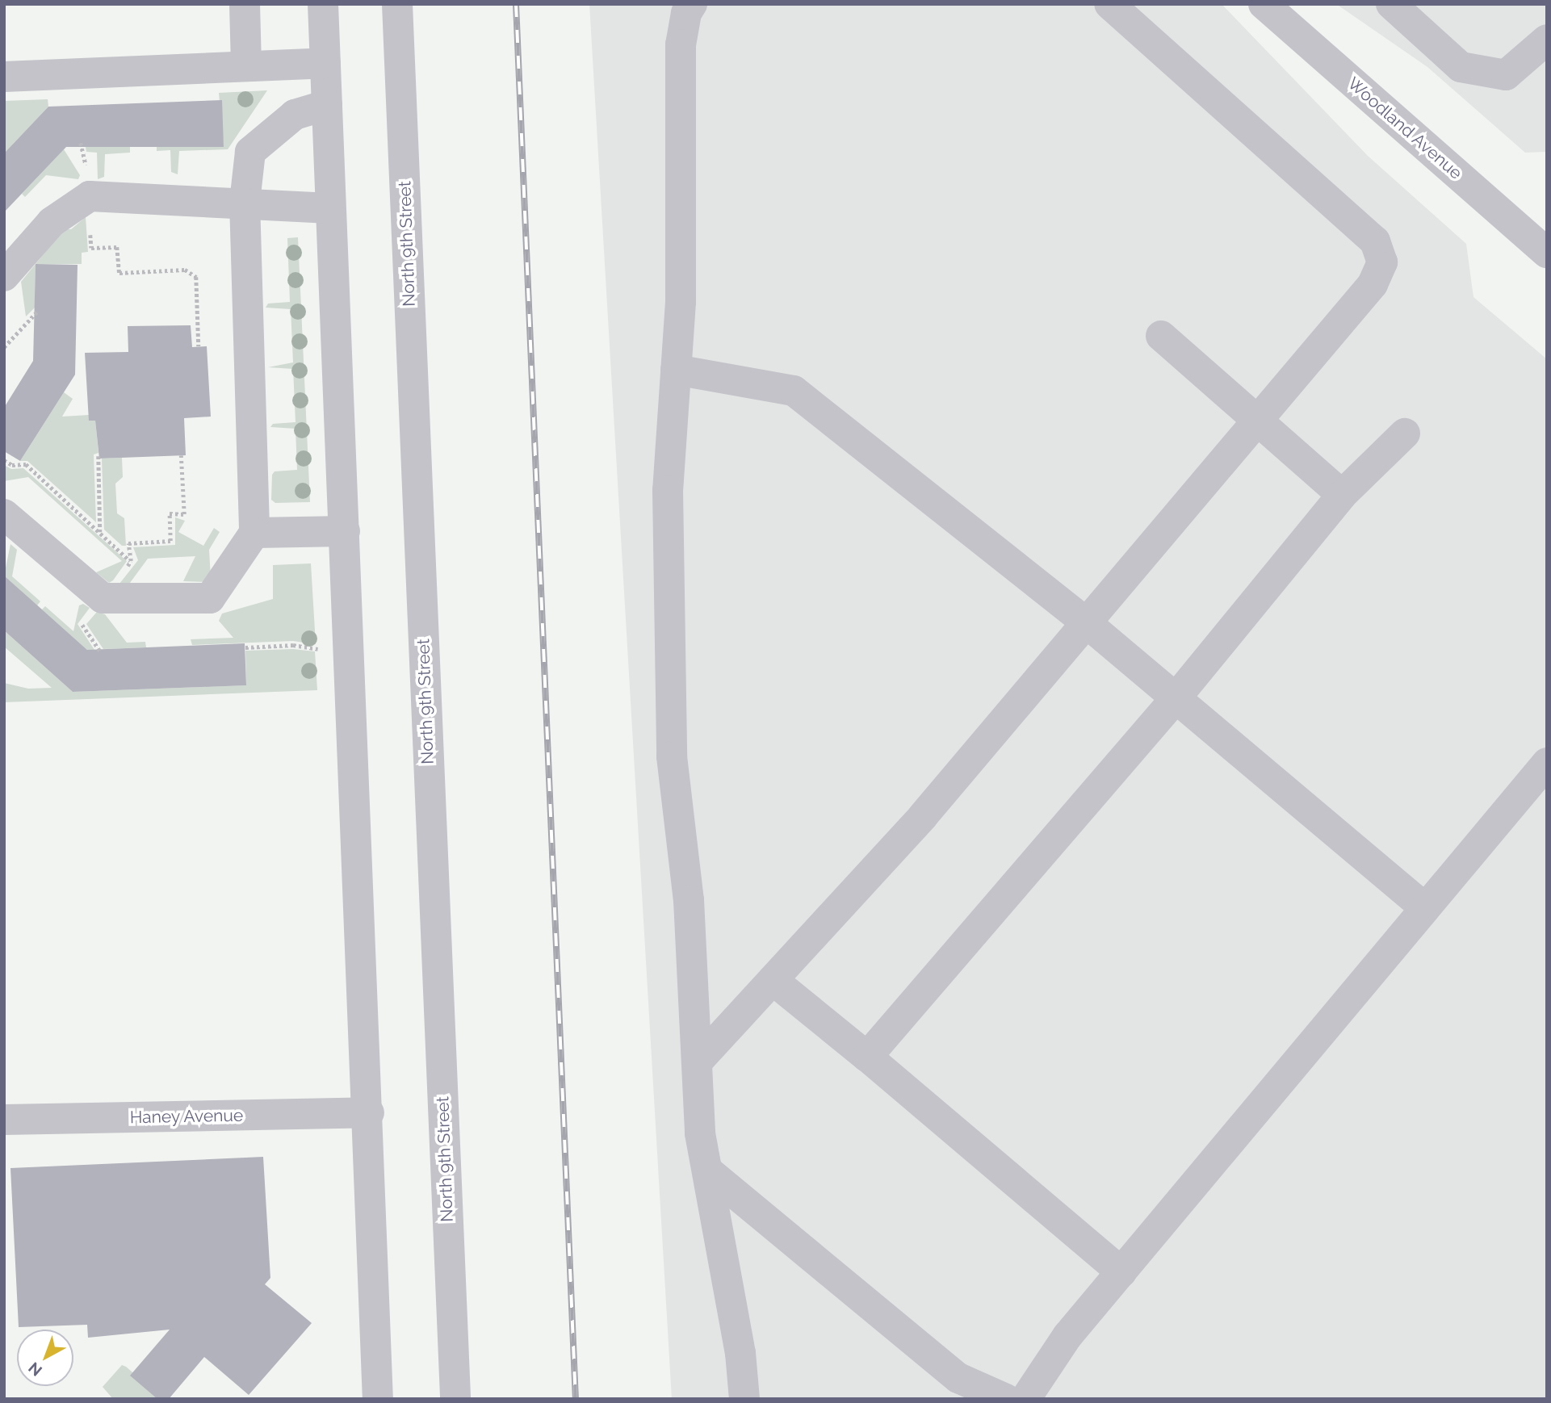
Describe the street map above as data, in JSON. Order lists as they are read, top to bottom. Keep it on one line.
{"streets":{"street":["Woodland Avenue","North 9th Street","Haney Avenue"]},"north":"bottom left"}
